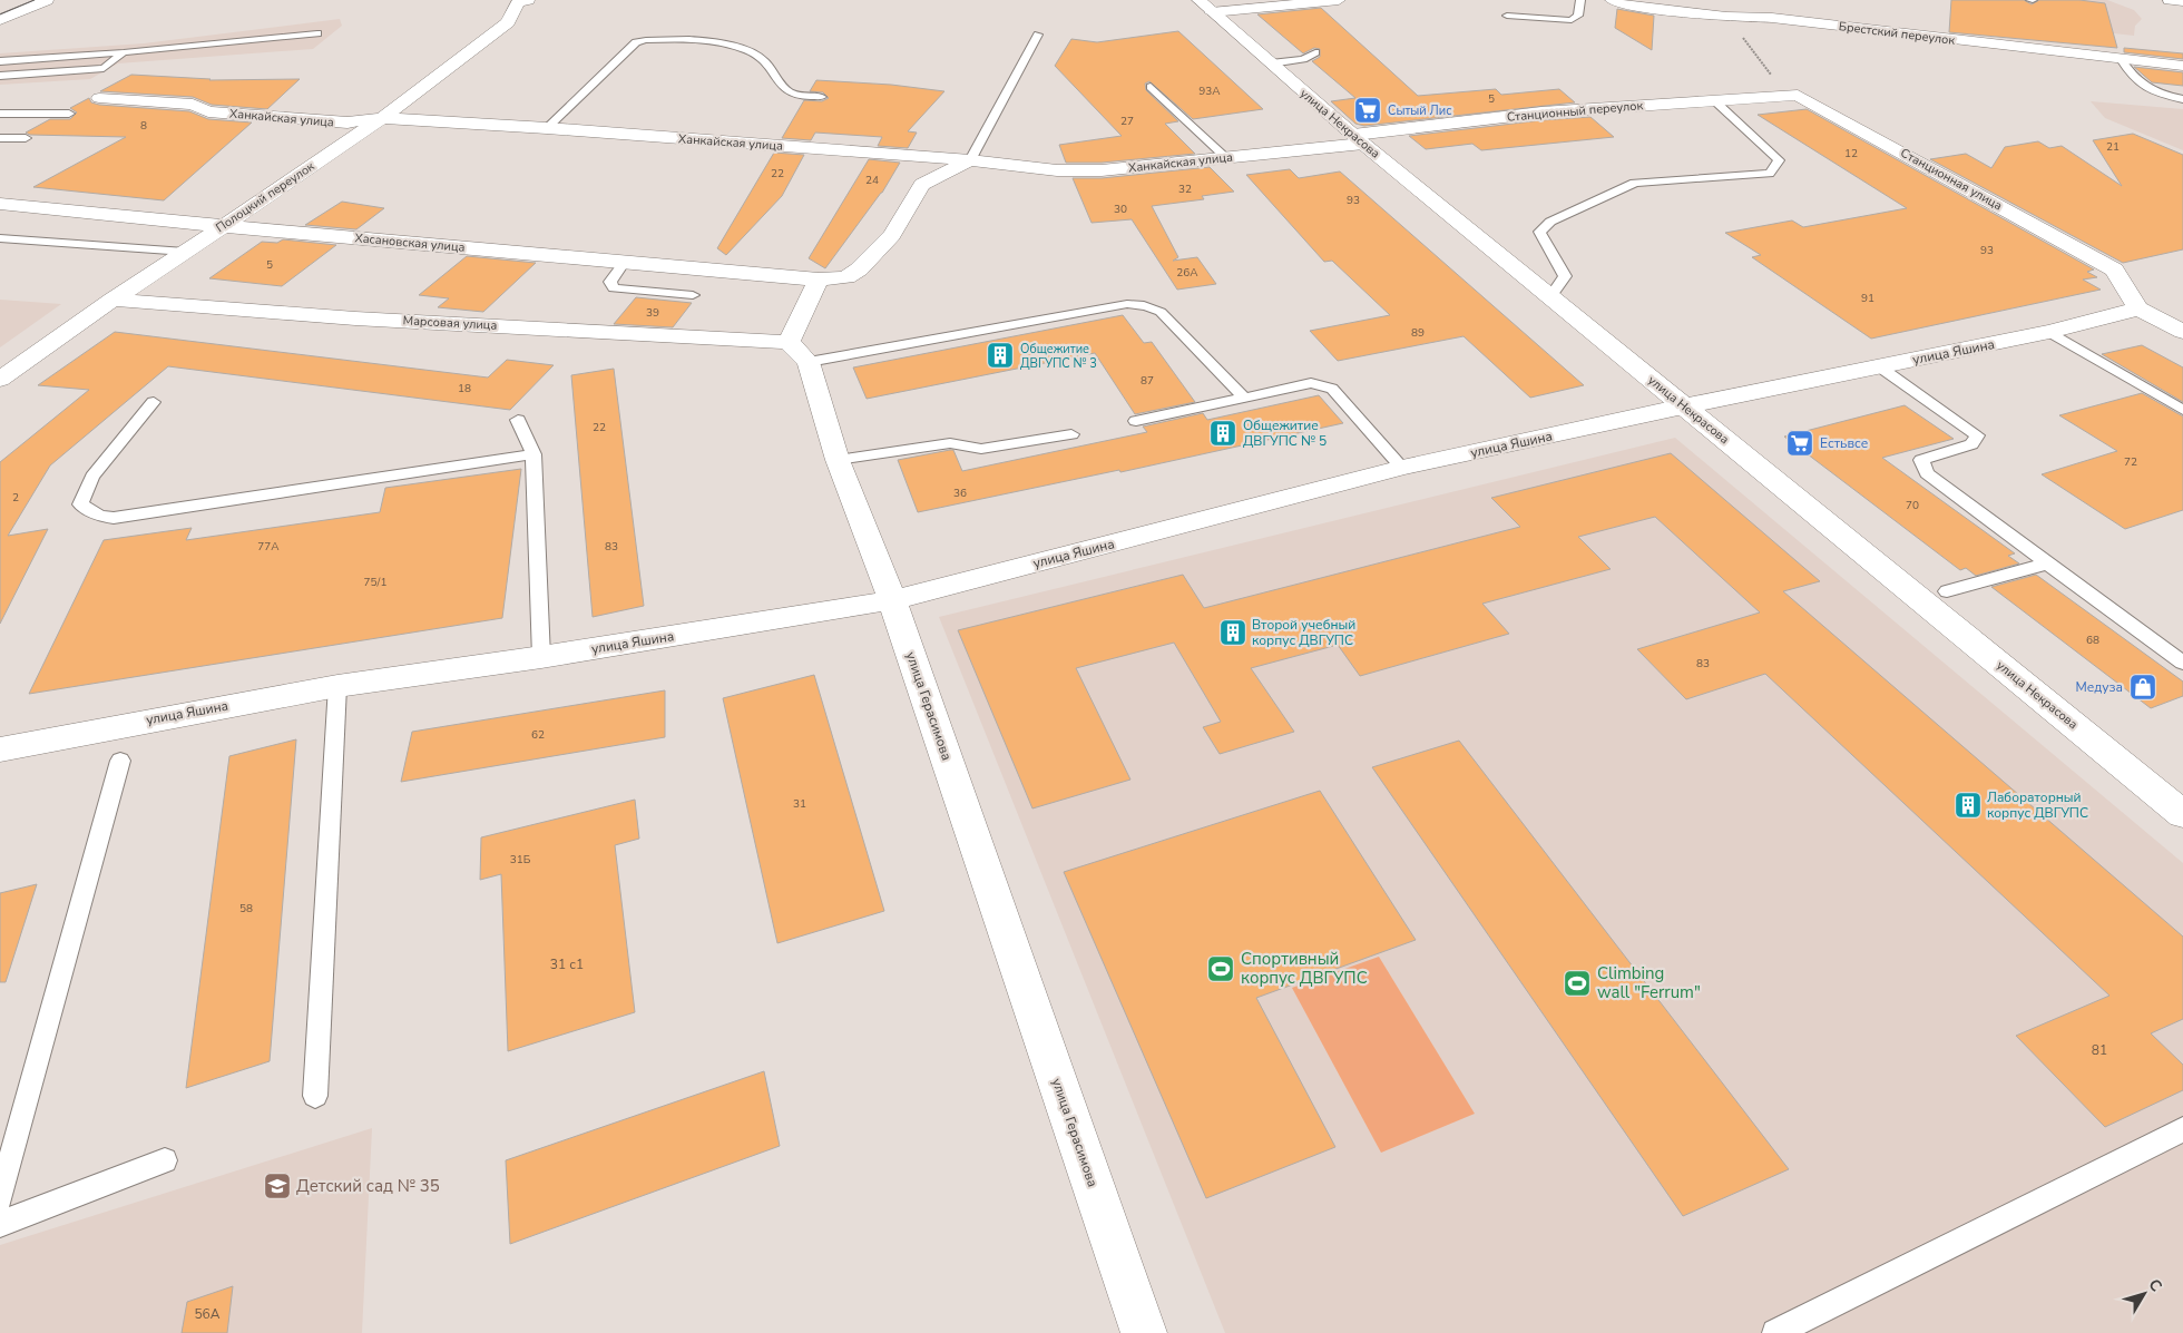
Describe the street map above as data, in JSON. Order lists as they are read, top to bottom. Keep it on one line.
{"streets":{"street":["Брестский переулок","Станционный переулок","Ханкайская улица","улица Некрасова","Станционная улица","Полоцкий переулок","Хасановская улица","Марсовая улица","улица Яшина","улица Герасимова"]},"crossings":[["Станционный переулок","Ханкайская улица"],["Станционный переулок","улица Некрасова"],["Станционный переулок","Станционная улица"],["Ханкайская улица","улица Некрасова"],["Ханкайская улица","Полоцкий переулок"],["улица Некрасова","улица Яшина"],["Станционная улица","улица Яшина"],["Полоцкий переулок","Хасановская улица"],["Полоцкий переулок","Марсовая улица"],["Марсовая улица","улица Герасимова"],["улица Яшина","улица Герасимова"]],"places":{"supermarket":["Сытый Лис","Естьвсе"],"building":["Общежитие ДВГУПС № 3","Общежитие ДВГУПС № 5","Второй учебный корпус ДВГУПС","Лабораторный корпус ДВГУПС"],"shop":["Медуза"],"sports":["Спортивный корпус ДВГУПС","Climbing wall \"Ferrum\""],"school or university":["Детский сад № 35"]},"house_numbers":["93А","5","27","8","21","12","22","24","32","93","30","93","5","26А","91","39","89","87","18","22","72","36","2","70","77А","83","75/1","68","83","62","31","31Б","58","31 с1","81","56А"],"north":"top right"}
